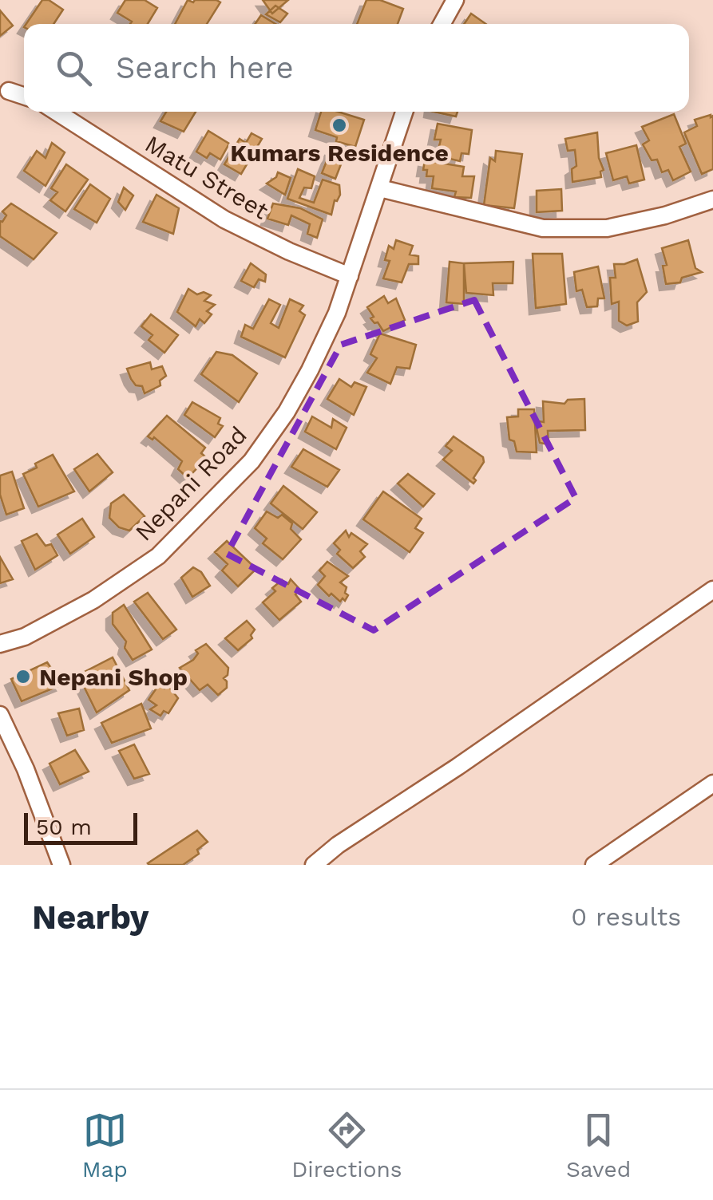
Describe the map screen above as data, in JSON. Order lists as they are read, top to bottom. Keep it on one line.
{"streets":{"street":["Matu Street","Nepani Road"]},"crossings":[["Matu Street","Nepani Road"]],"places":["Kumars Residence","Nepani Shop"],"scale_bar":"50 m","page":{"search":"Search here","scale":"50 m","heading":["Nearby","0 results"],"nav":["Map","Directions","Saved"]}}
